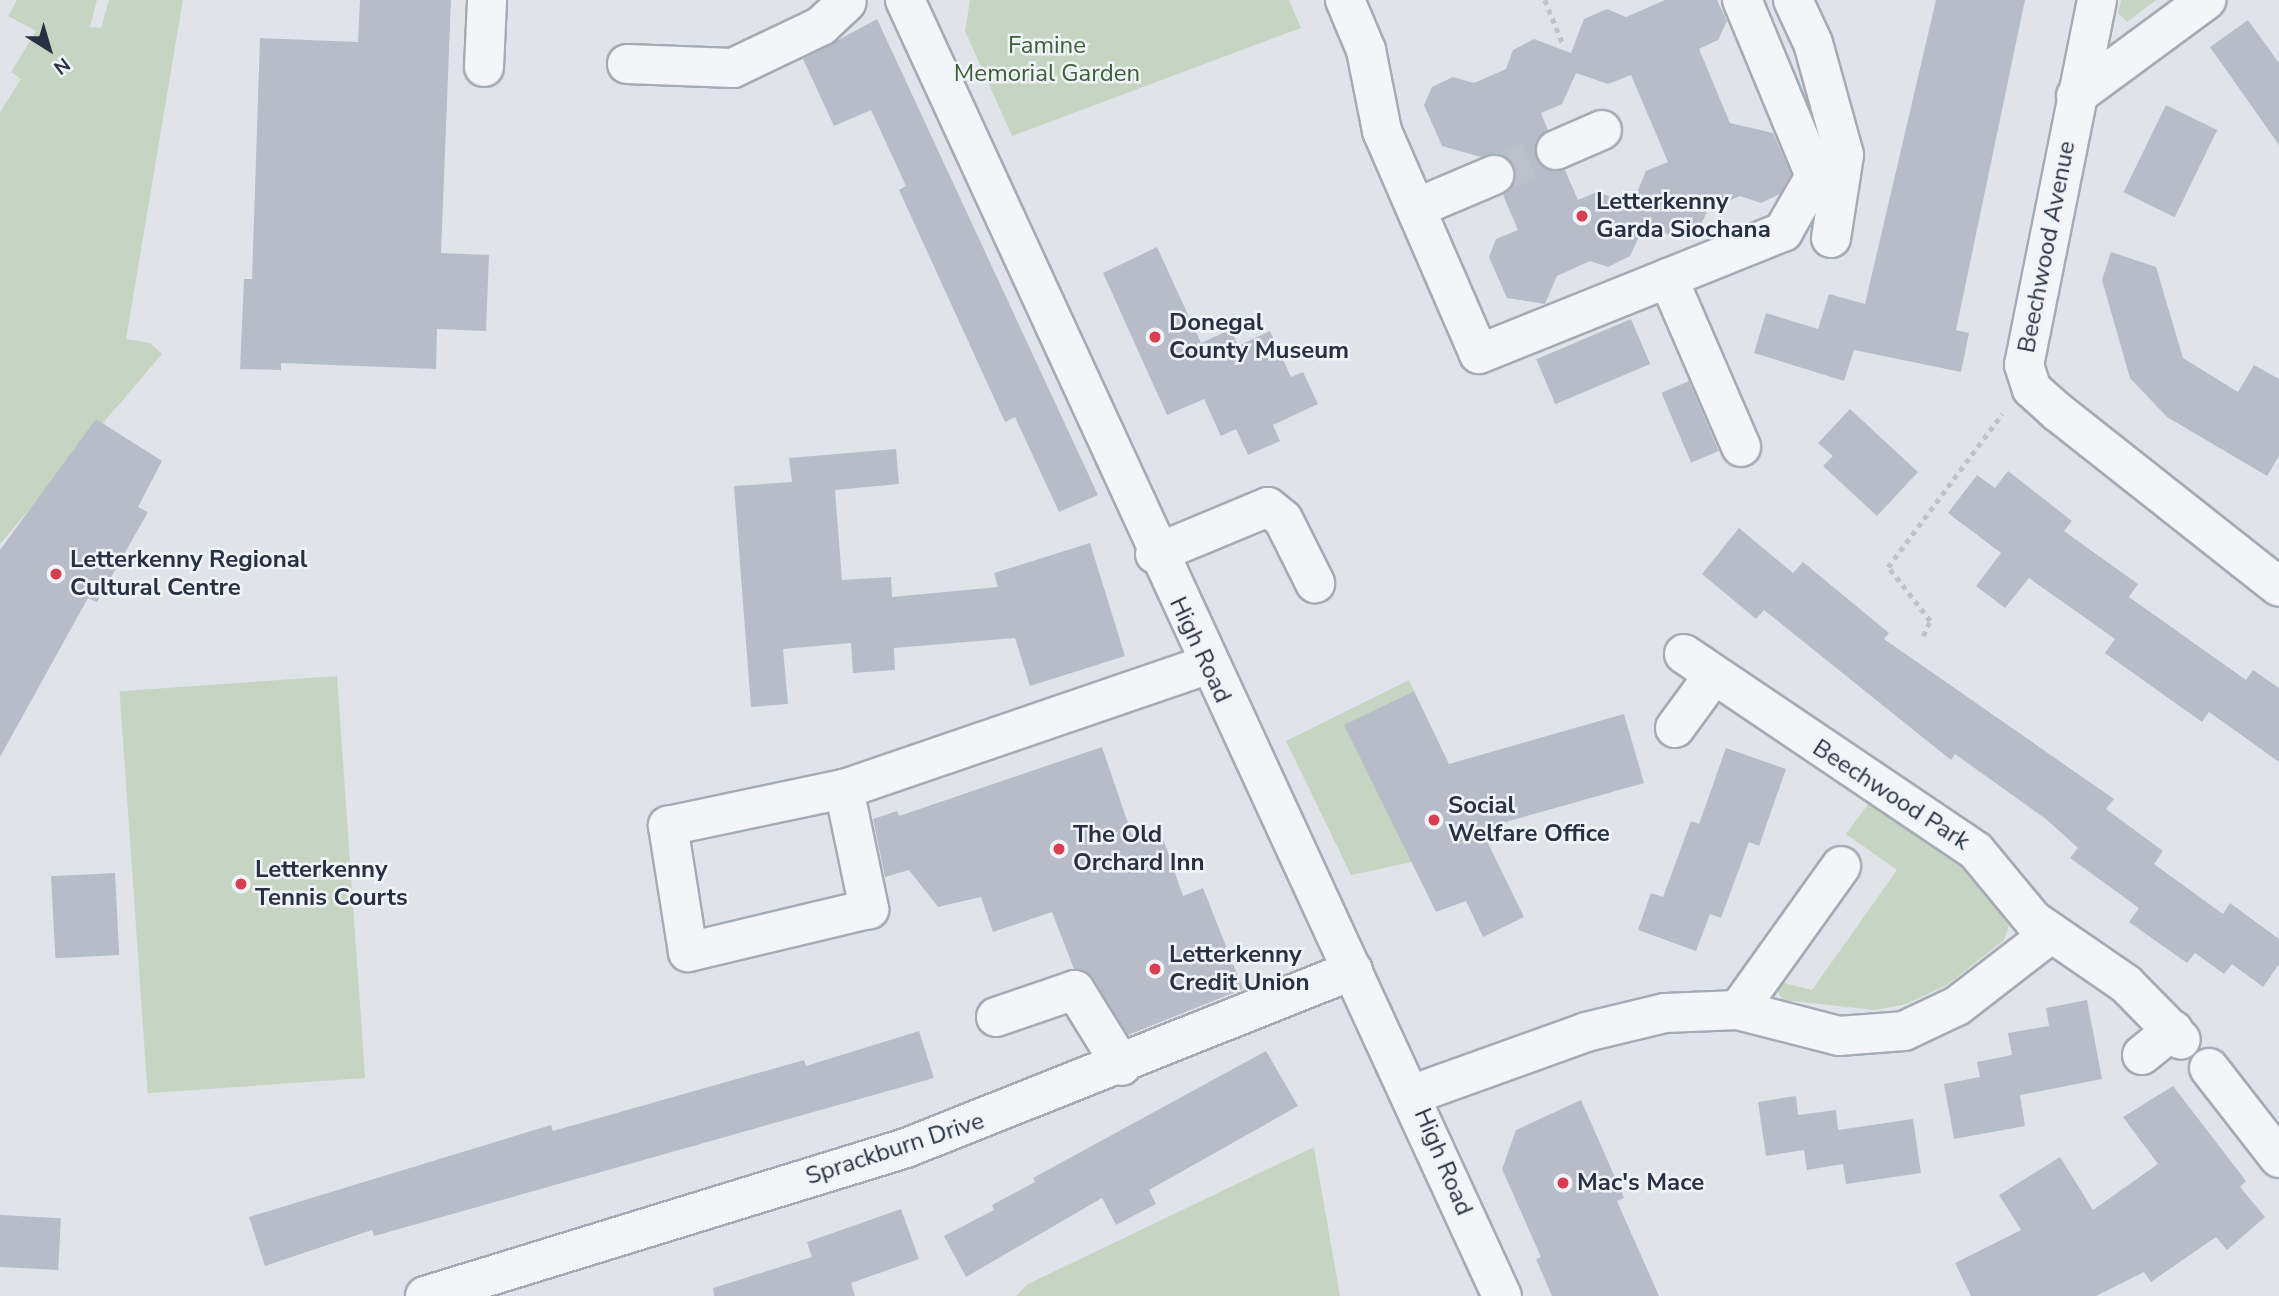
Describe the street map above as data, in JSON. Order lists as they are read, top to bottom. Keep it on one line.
{"streets":{"street":["Beechwood Avenue","High Road","Beechwood Park","Sprackburn Drive"]},"crossings":[["High Road","Sprackburn Drive"]],"parks":["Famine Memorial Garden"],"places":["Letterkenny Garda Siochana","Donegal County Museum","Letterkenny Regional Cultural Centre","Social Welfare Office","The Old Orchard Inn","Letterkenny Tennis Courts","Letterkenny Credit Union","Mac's Mace"],"north":"bottom right"}
